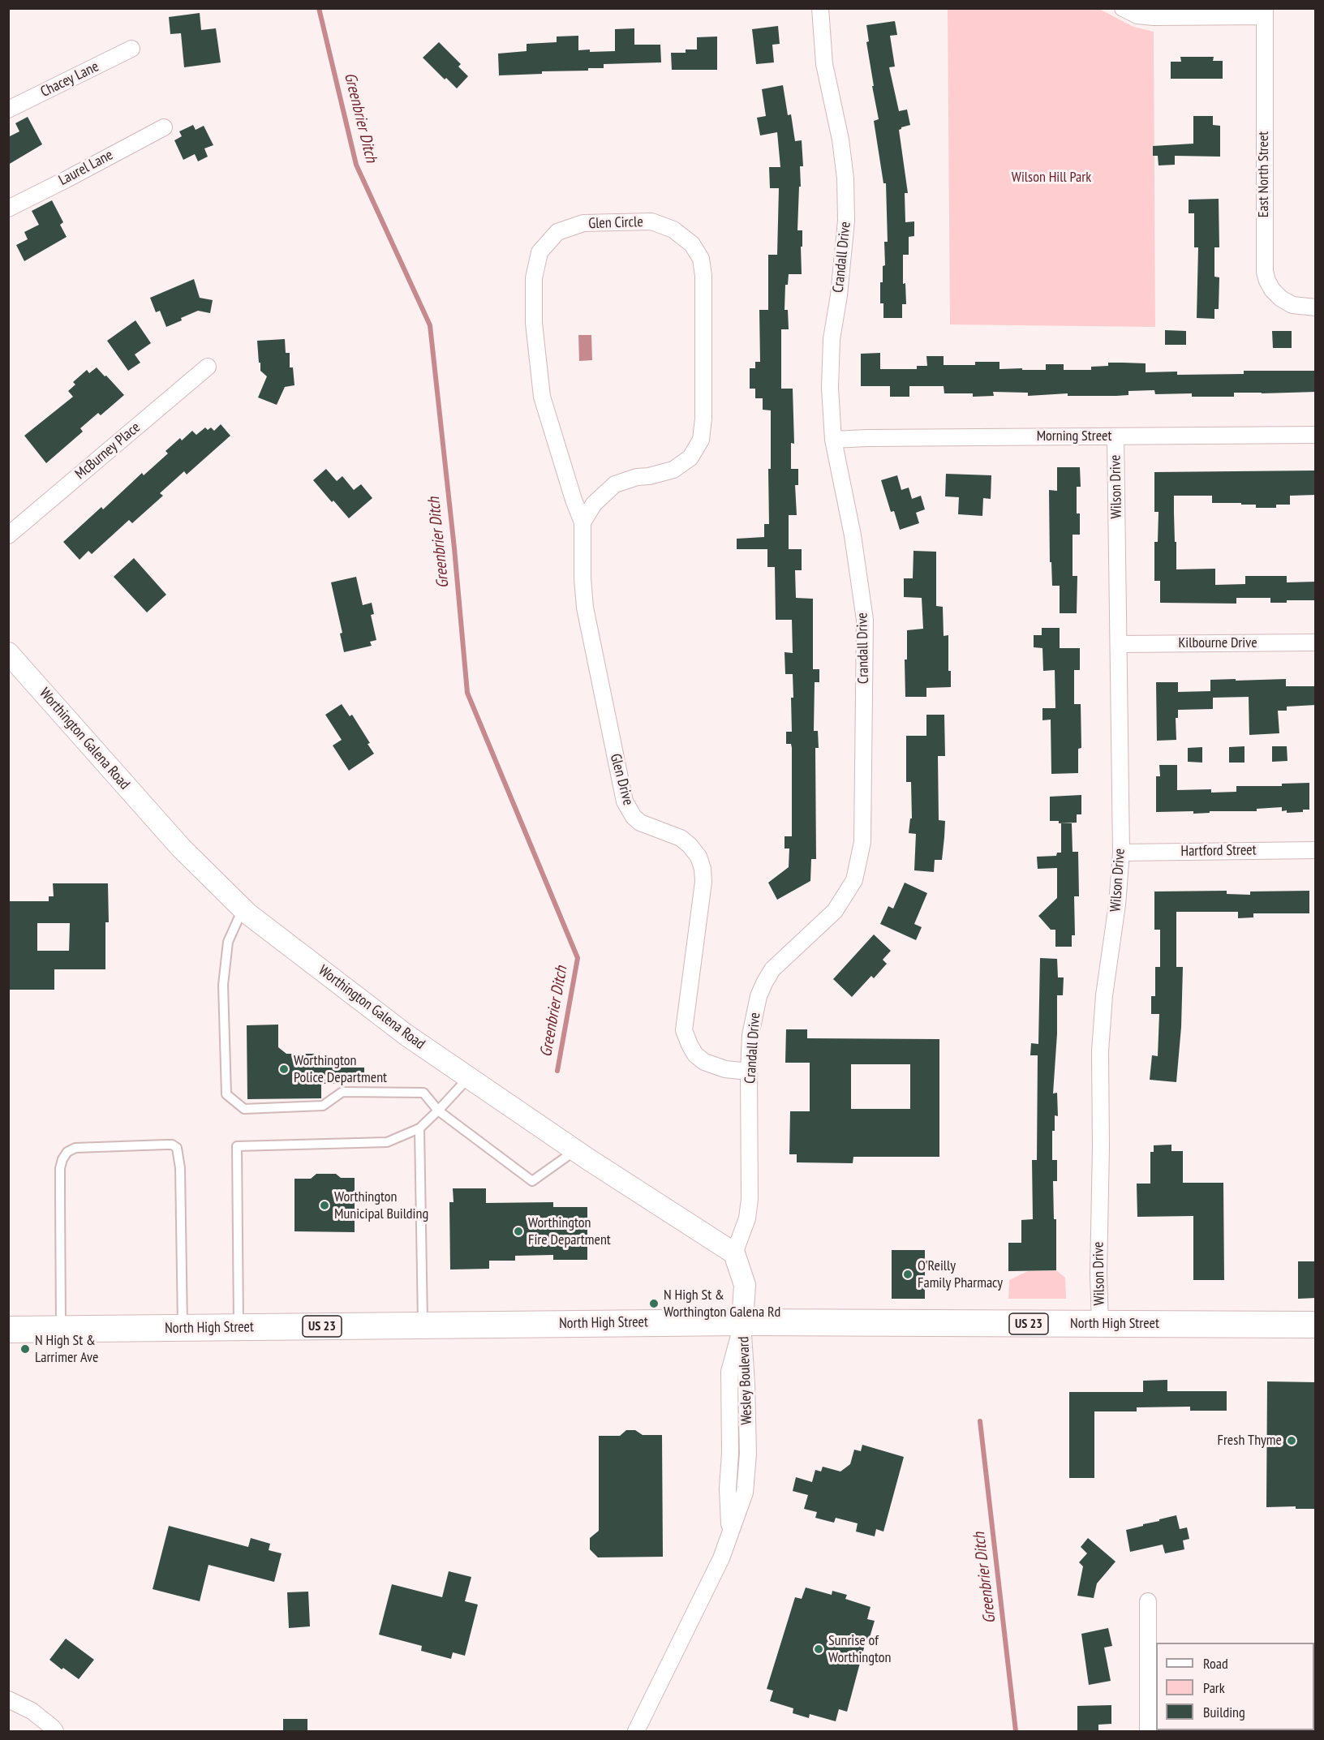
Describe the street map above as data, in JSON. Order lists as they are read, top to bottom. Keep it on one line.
{"streets":{"main road":["North High Street","US 23"],"street":["Chacey Lane","Laurel Lane","East North Street","Glen Circle","Crandall Drive","Morning Street","McBurney Place","Wilson Drive","Kilbourne Drive","Worthington Galena Road","Glen Drive","Hartford Street","Wesley Boulevard"]},"crossings":[["Glen Circle","Glen Drive"],["Crandall Drive","Morning Street"],["Crandall Drive","Worthington Galena Road"],["Crandall Drive","Glen Drive"],["Morning Street","Wilson Drive"],["Wilson Drive","Kilbourne Drive"],["Wilson Drive","Hartford Street"],["Wilson Drive","North High Street"],["North High Street","Wesley Boulevard"]],"water":["Greenbrier Ditch"],"parks":["Wilson Hill Park"],"places":["Worthington Police Department","Worthington Municipal Building","Worthington Fire Department","O'Reilly Family Pharmacy","N High St & Worthington Galena Rd","N High St & Larrimer Ave","Fresh Thyme","Sunrise of Worthington"],"legend":["Road","Park","Building"]}
